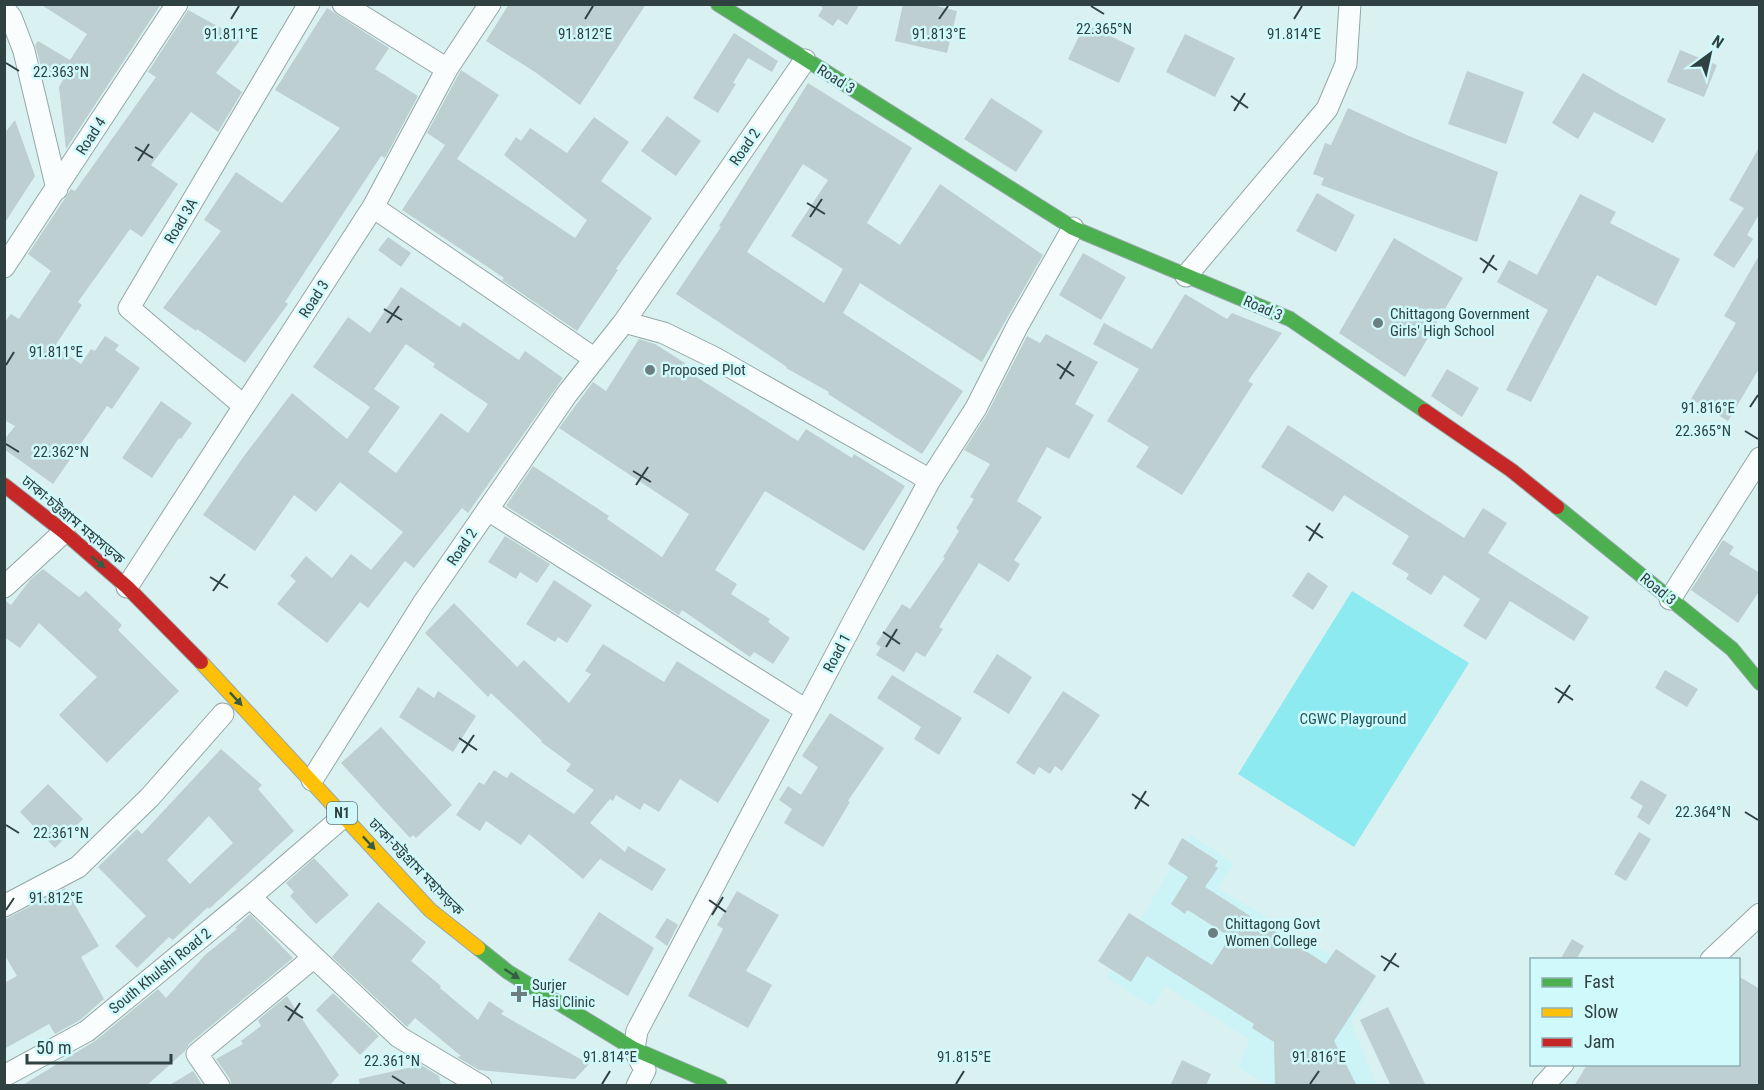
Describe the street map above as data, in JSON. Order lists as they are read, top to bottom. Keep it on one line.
{"streets":{"main road":["Road 3","ঢাকা-চট্টগ্রাম মহাসড়ক","N1"],"street":["Road 4","Road 2","Road 3A","Road 1","South Khulshi Road 2"]},"crossings":[["Road 3","Road 2"],["Road 3","Road 3A"],["Road 3","ঢাকা-চট্টগ্রাম মহাসড়ক"],["Road 3","Road 1"],["Road 2","ঢাকা-চট্টগ্রাম মহাসড়ক"],["ঢাকা-চট্টগ্রাম মহাসড়ক","Road 1"],["ঢাকা-চট্টগ্রাম মহাসড়ক","South Khulshi Road 2"]],"parks":["CGWC Playground"],"places":{"other":["Chittagong Government Girls' High School","Proposed Plot","Chittagong Govt Women College"],"health":["Surjer Hasi Clinic"]},"legend":["Fast","Slow","Jam"],"scale_bar":"50 m","north":"top right","coordinates":["22.365°N","91.814°E","91.811°E","91.812°E","91.813°E","22.363°N","91.816°E","22.362°N","22.364°N","22.361°N","91.815°E"]}
